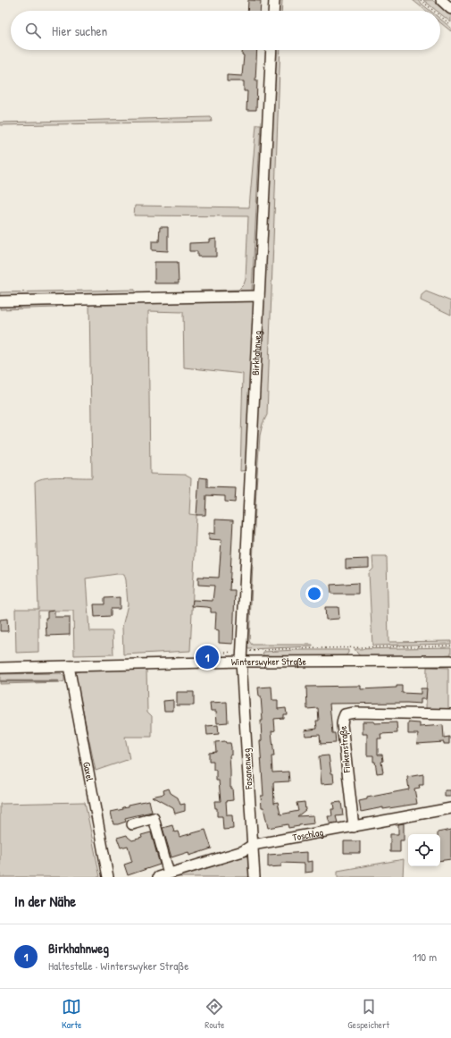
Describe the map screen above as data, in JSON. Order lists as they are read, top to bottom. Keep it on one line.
{"streets":{"street":["Birkhahnweg","Winterswyker Straße","Finkenstraße","Fasanenweg","Gaxel","Toschlag"]},"crossings":[["Birkhahnweg","Winterswyker Straße"],["Birkhahnweg","Fasanenweg"],["Winterswyker Straße","Fasanenweg"],["Winterswyker Straße","Gaxel"],["Finkenstraße","Toschlag"],["Fasanenweg","Toschlag"]],"page":{"search":"Hier suchen","pins":"1","heading":"In der Nähe","list":[{"mark":"1","name":"Birkhahnweg","note":"Haltestelle · Winterswyker Straße","value":"110 m"}],"nav":["Karte","Route","Gespeichert"]}}
